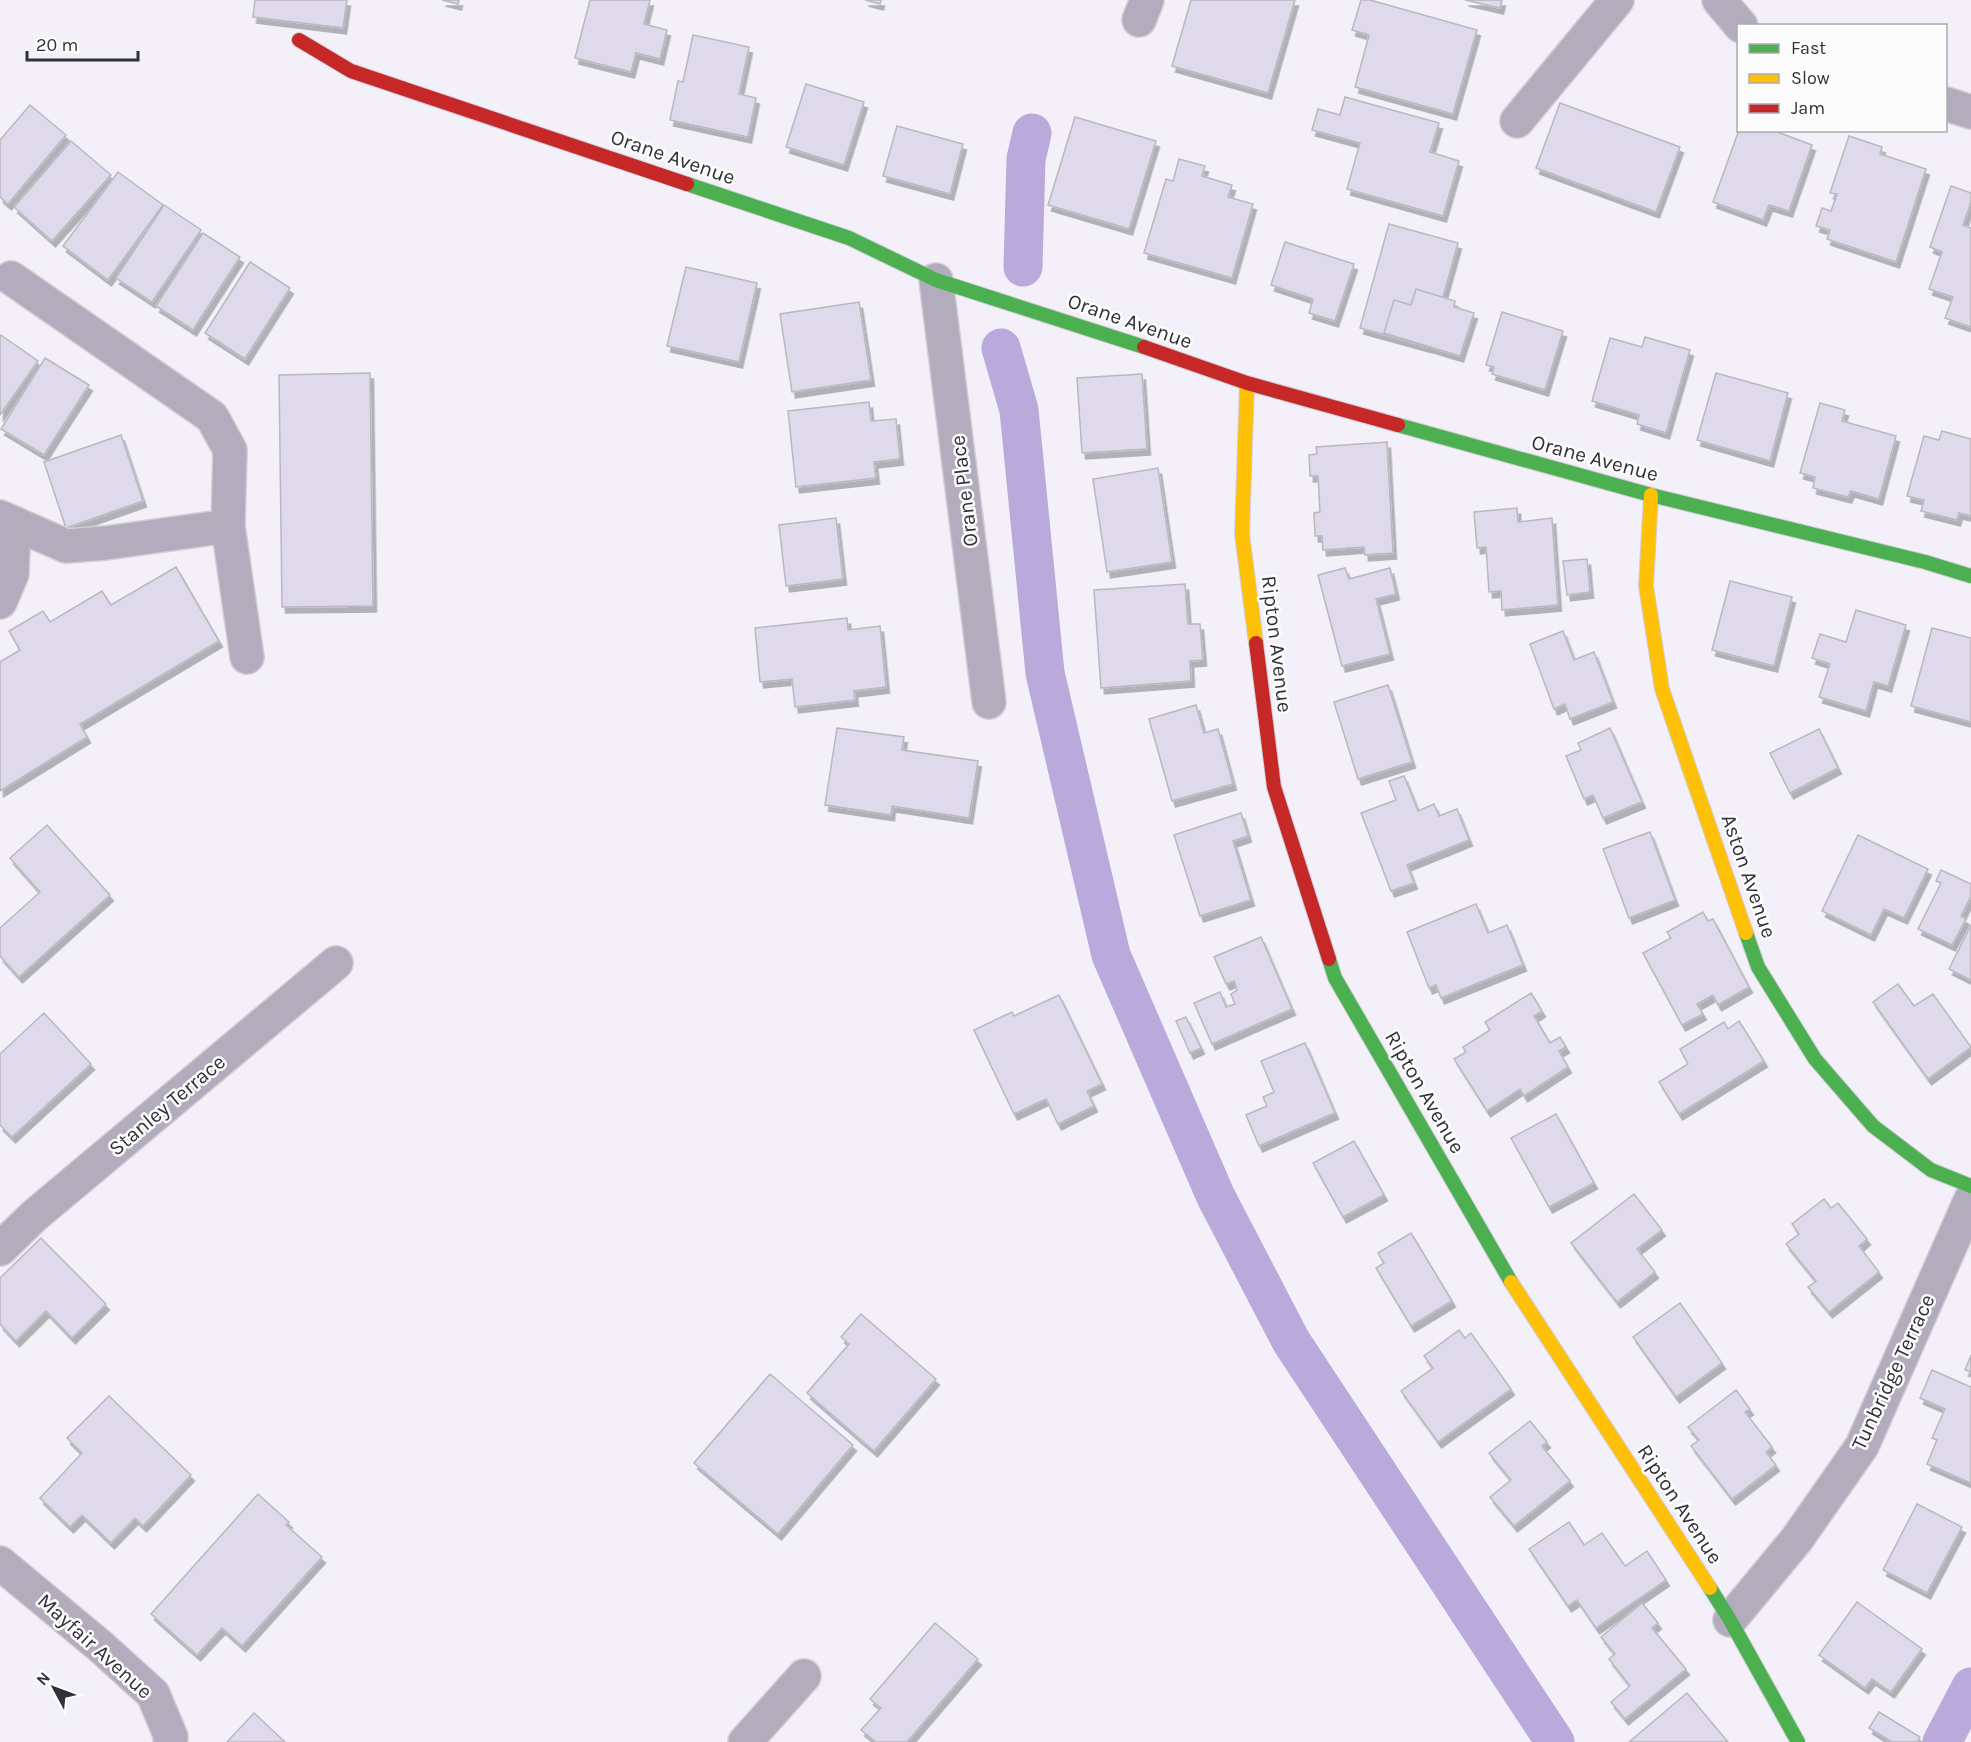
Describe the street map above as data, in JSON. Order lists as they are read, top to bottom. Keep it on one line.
{"streets":{"street":["Orane Avenue","Orane Place","Ripton Avenue","Aston Avenue","Stanley Terrace","Tunbridge Terrace","Mayfair Avenue"]},"crossings":[["Orane Avenue","Orane Place"],["Orane Avenue","Ripton Avenue"],["Orane Avenue","Aston Avenue"],["Ripton Avenue","Tunbridge Terrace"]],"legend":["Fast","Slow","Jam"],"scale_bar":"20 m","north":"top left"}
